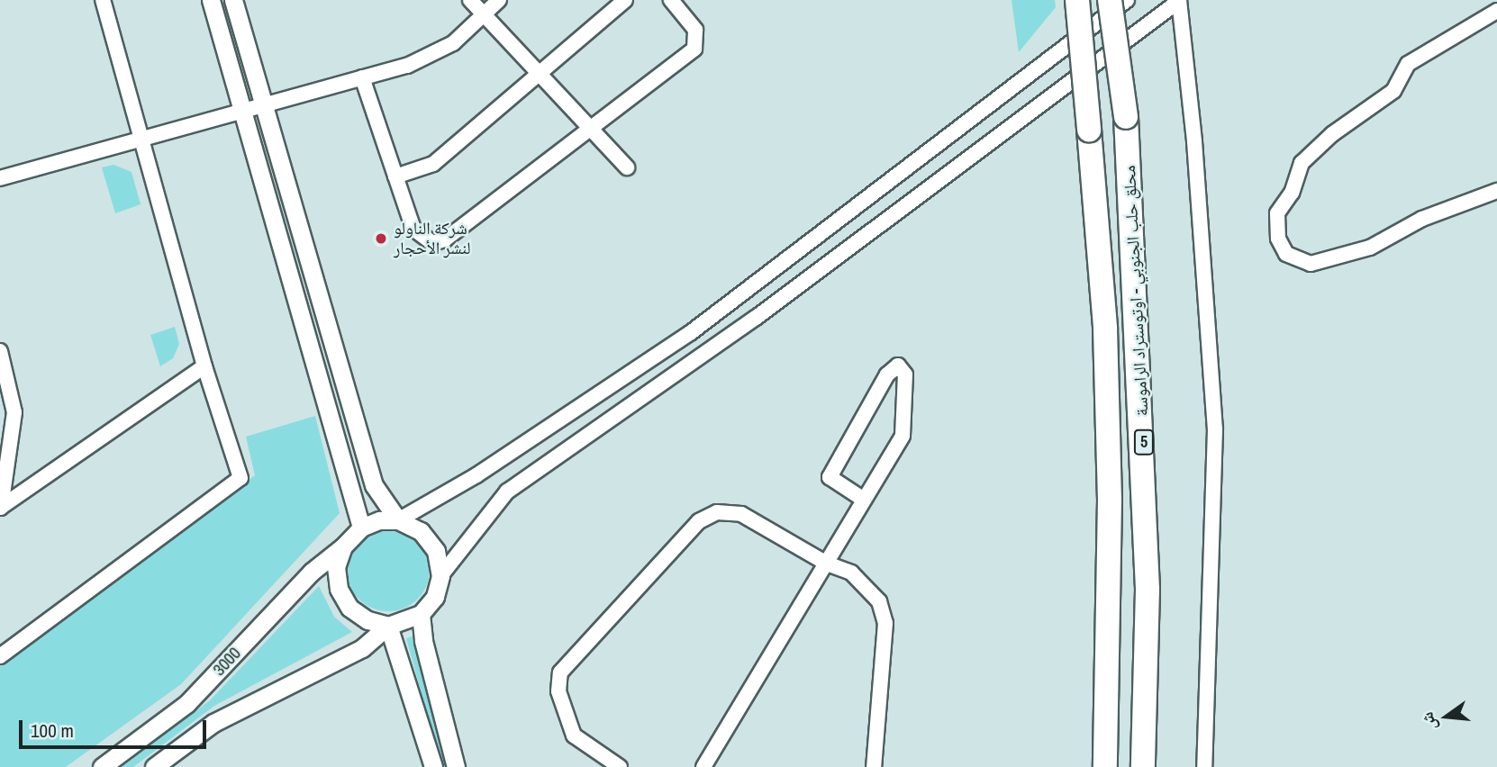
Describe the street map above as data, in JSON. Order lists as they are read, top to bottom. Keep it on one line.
{"streets":{"highway":["محلق حلب الجنوبي - اوتوستراد الراموسة","5"],"street":["3000"]},"places":["شركة الناولو لنشر الأحجار"],"scale_bar":"100 m","north":"left"}
